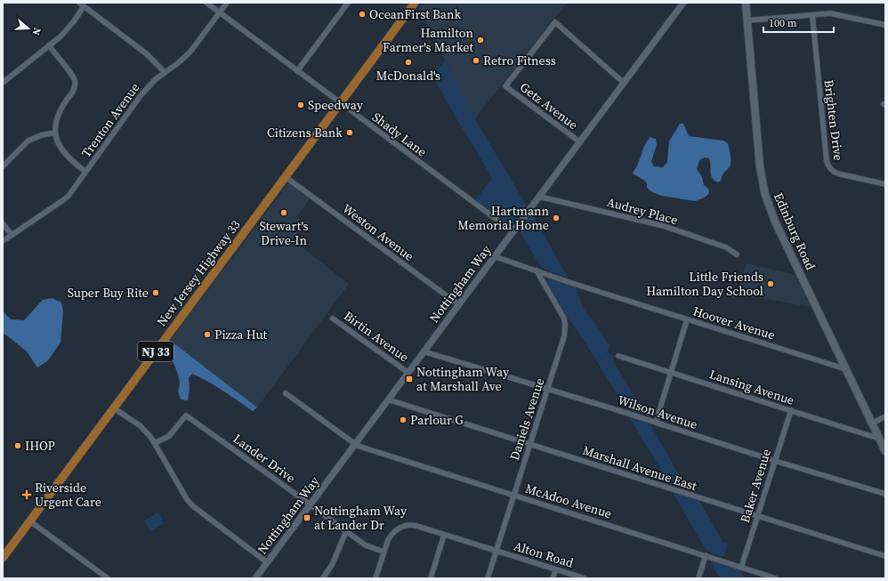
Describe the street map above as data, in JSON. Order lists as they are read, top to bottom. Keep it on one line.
{"streets":{"main road":["Edinburg Road","New Jersey Highway 33","NJ 33"],"street":["Getz Avenue","Trenton Avenue","Brighten Drive","Shady Lane","Audrey Place","Weston Avenue","Nottingham Way","Hoover Avenue","Birtin Avenue","Lansing Avenue","Wilson Avenue","Daniels Avenue","Lander Drive","Marshall Avenue East","Baker Avenue","McAdoo Avenue","Alton Road"]},"crossings":[["Getz Avenue","Nottingham Way"],["Trenton Avenue","Shady Lane"],["Shady Lane","New Jersey Highway 33"],["Shady Lane","Nottingham Way"],["Audrey Place","Nottingham Way"],["Edinburg Road","Hoover Avenue"],["Edinburg Road","Lansing Avenue"],["Weston Avenue","New Jersey Highway 33"],["Weston Avenue","Nottingham Way"],["Nottingham Way","Hoover Avenue"],["Nottingham Way","Birtin Avenue"],["Nottingham Way","Wilson Avenue"],["Nottingham Way","Lander Drive"],["Nottingham Way","Marshall Avenue East"],["Nottingham Way","McAdoo Avenue"],["Hoover Avenue","Daniels Avenue"],["Lansing Avenue","Baker Avenue"],["Wilson Avenue","Daniels Avenue"],["Wilson Avenue","Baker Avenue"],["Daniels Avenue","Marshall Avenue East"],["Daniels Avenue","McAdoo Avenue"],["Daniels Avenue","Alton Road"],["Lander Drive","Alton Road"],["Marshall Avenue East","Baker Avenue"],["Baker Avenue","McAdoo Avenue"]],"places":{"other":["OceanFirst Bank","Hamilton Farmer's Market","Retro Fitness","McDonald's","Speedway","Citizens Bank","Stewart's Drive-In","Hartmann Memorial Home","Little Friends Hamilton Day School","Super Buy Rite","Pizza Hut","Parlour G","IHOP"],"transit":["Nottingham Way at Marshall Ave","Nottingham Way at Lander Dr"],"health":["Riverside Urgent Care"]},"scale_bar":"100 m","north":"right"}
